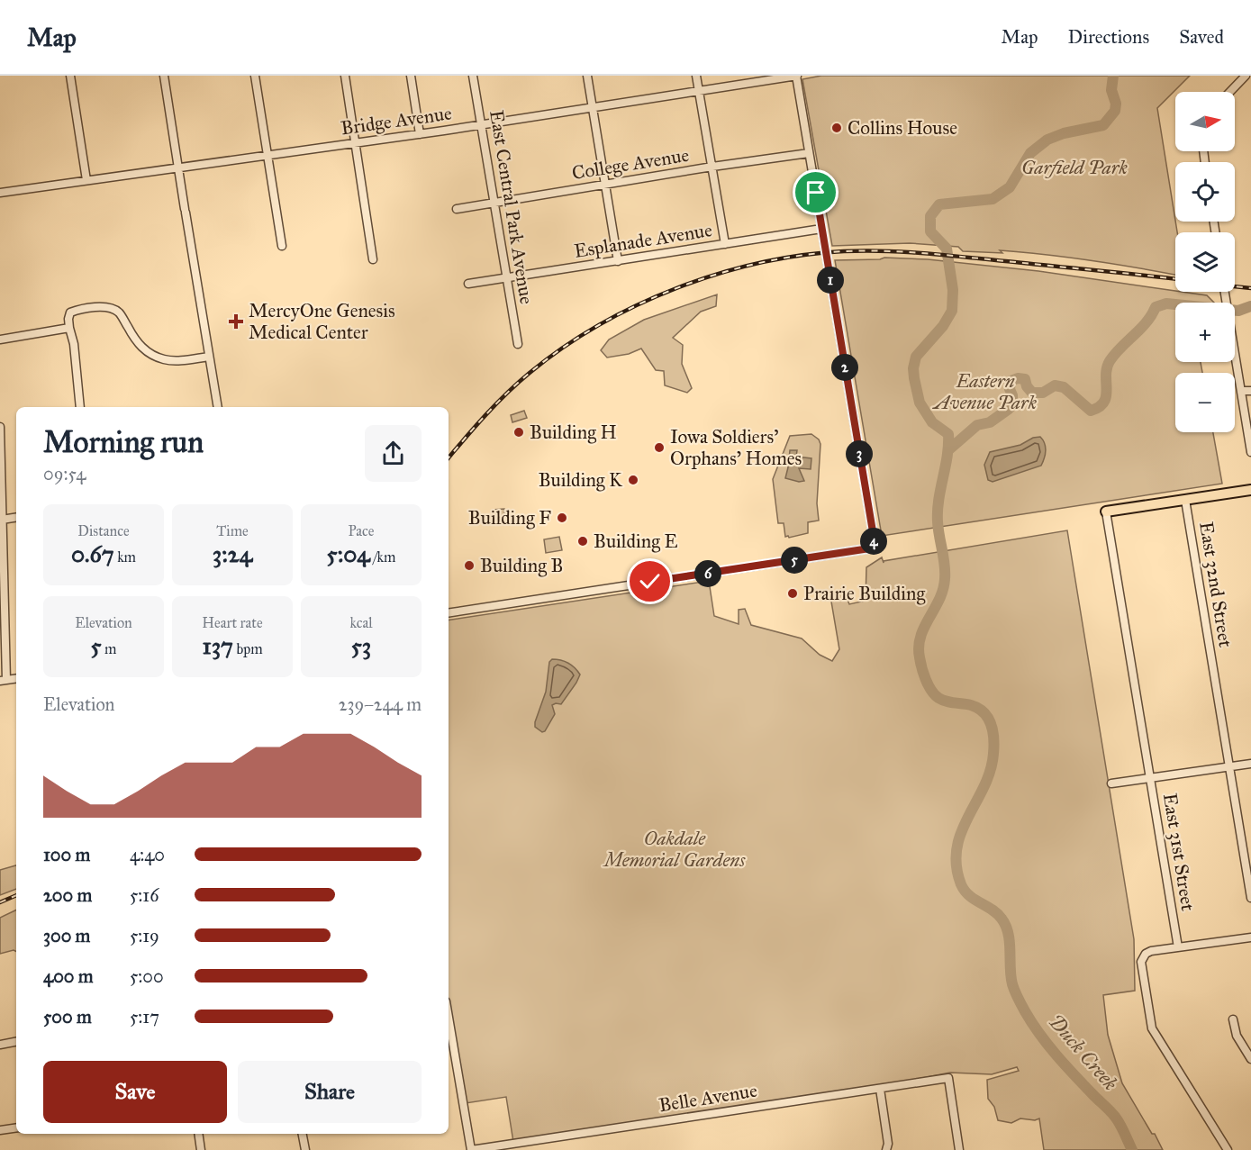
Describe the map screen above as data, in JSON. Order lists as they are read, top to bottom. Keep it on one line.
{"streets":{"street":["Bridge Avenue","College Avenue","East Central Park Avenue","Esplanade Avenue","East 32nd Street","East 31st Street","Belle Avenue"]},"crossings":[["Bridge Avenue","East Central Park Avenue"],["College Avenue","East Central Park Avenue"],["East Central Park Avenue","Esplanade Avenue"]],"water":["Duck Creek"],"parks":["Garfield Park","Eastern Avenue Park","Oakdale Memorial Gardens"],"places":{"other":["Collins House","Building H","Iowa Soldiers' Orphans' Homes","Building K","Building F","Building E","Building B","Prairie Building"],"health":["MercyOne Genesis Medical Center"]},"north":"right","page":{"header":"Map","nav":["Map","Directions","Saved"],"map_buttons":["+","−"],"pins":["1","2","3","4","5","6"],"heading":["Morning run","09:54"],"stats":[["Distance","0.67 km"],["Time","3:24"],["Pace","5:04 /km"],["Elevation","5 m"],["Heart rate","137 bpm"],["kcal","53"]],"chart":["Elevation","239–244 m"],"list":[{"name":"100 m","note":"4:40"},{"name":"200 m","note":"5:16"},{"name":"300 m","note":"5:19"},{"name":"400 m","note":"5:00"},{"name":"500 m","note":"5:17"}],"buttons":["Save","Share"]}}
